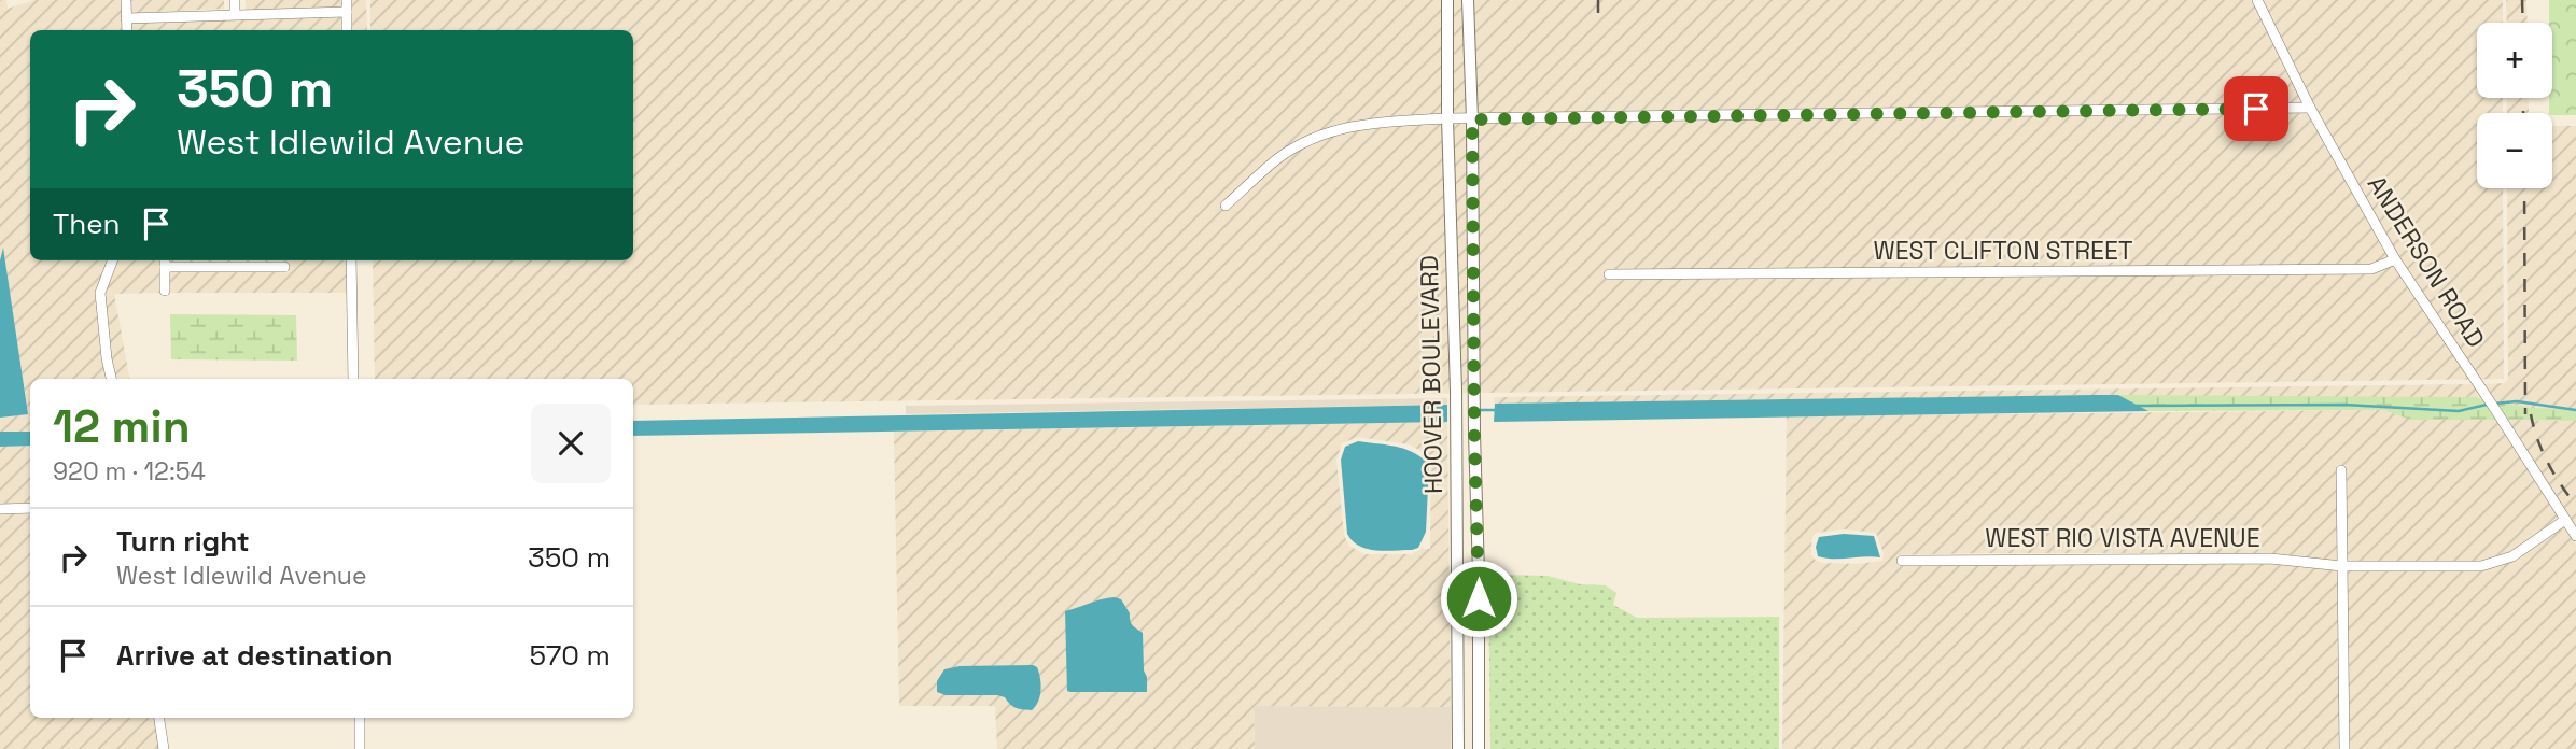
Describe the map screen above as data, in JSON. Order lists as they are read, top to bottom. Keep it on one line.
{"streets":{"main road":["HOOVER BOULEVARD"],"street":["WEST CLIFTON STREET","ANDERSON ROAD","WEST RIO VISTA AVENUE"]},"crossings":[["WEST CLIFTON STREET","ANDERSON ROAD"],["ANDERSON ROAD","WEST RIO VISTA AVENUE"]],"page":{"map_buttons":["+","−"],"turn":["350 m","West Idlewild Avenue"],"then":"Then","heading":["12 min","920 m · 12:54"],"list":[{"name":"Turn right","note":"West Idlewild Avenue","value":"350 m"},{"name":"Arrive at destination","value":"570 m"}]}}
